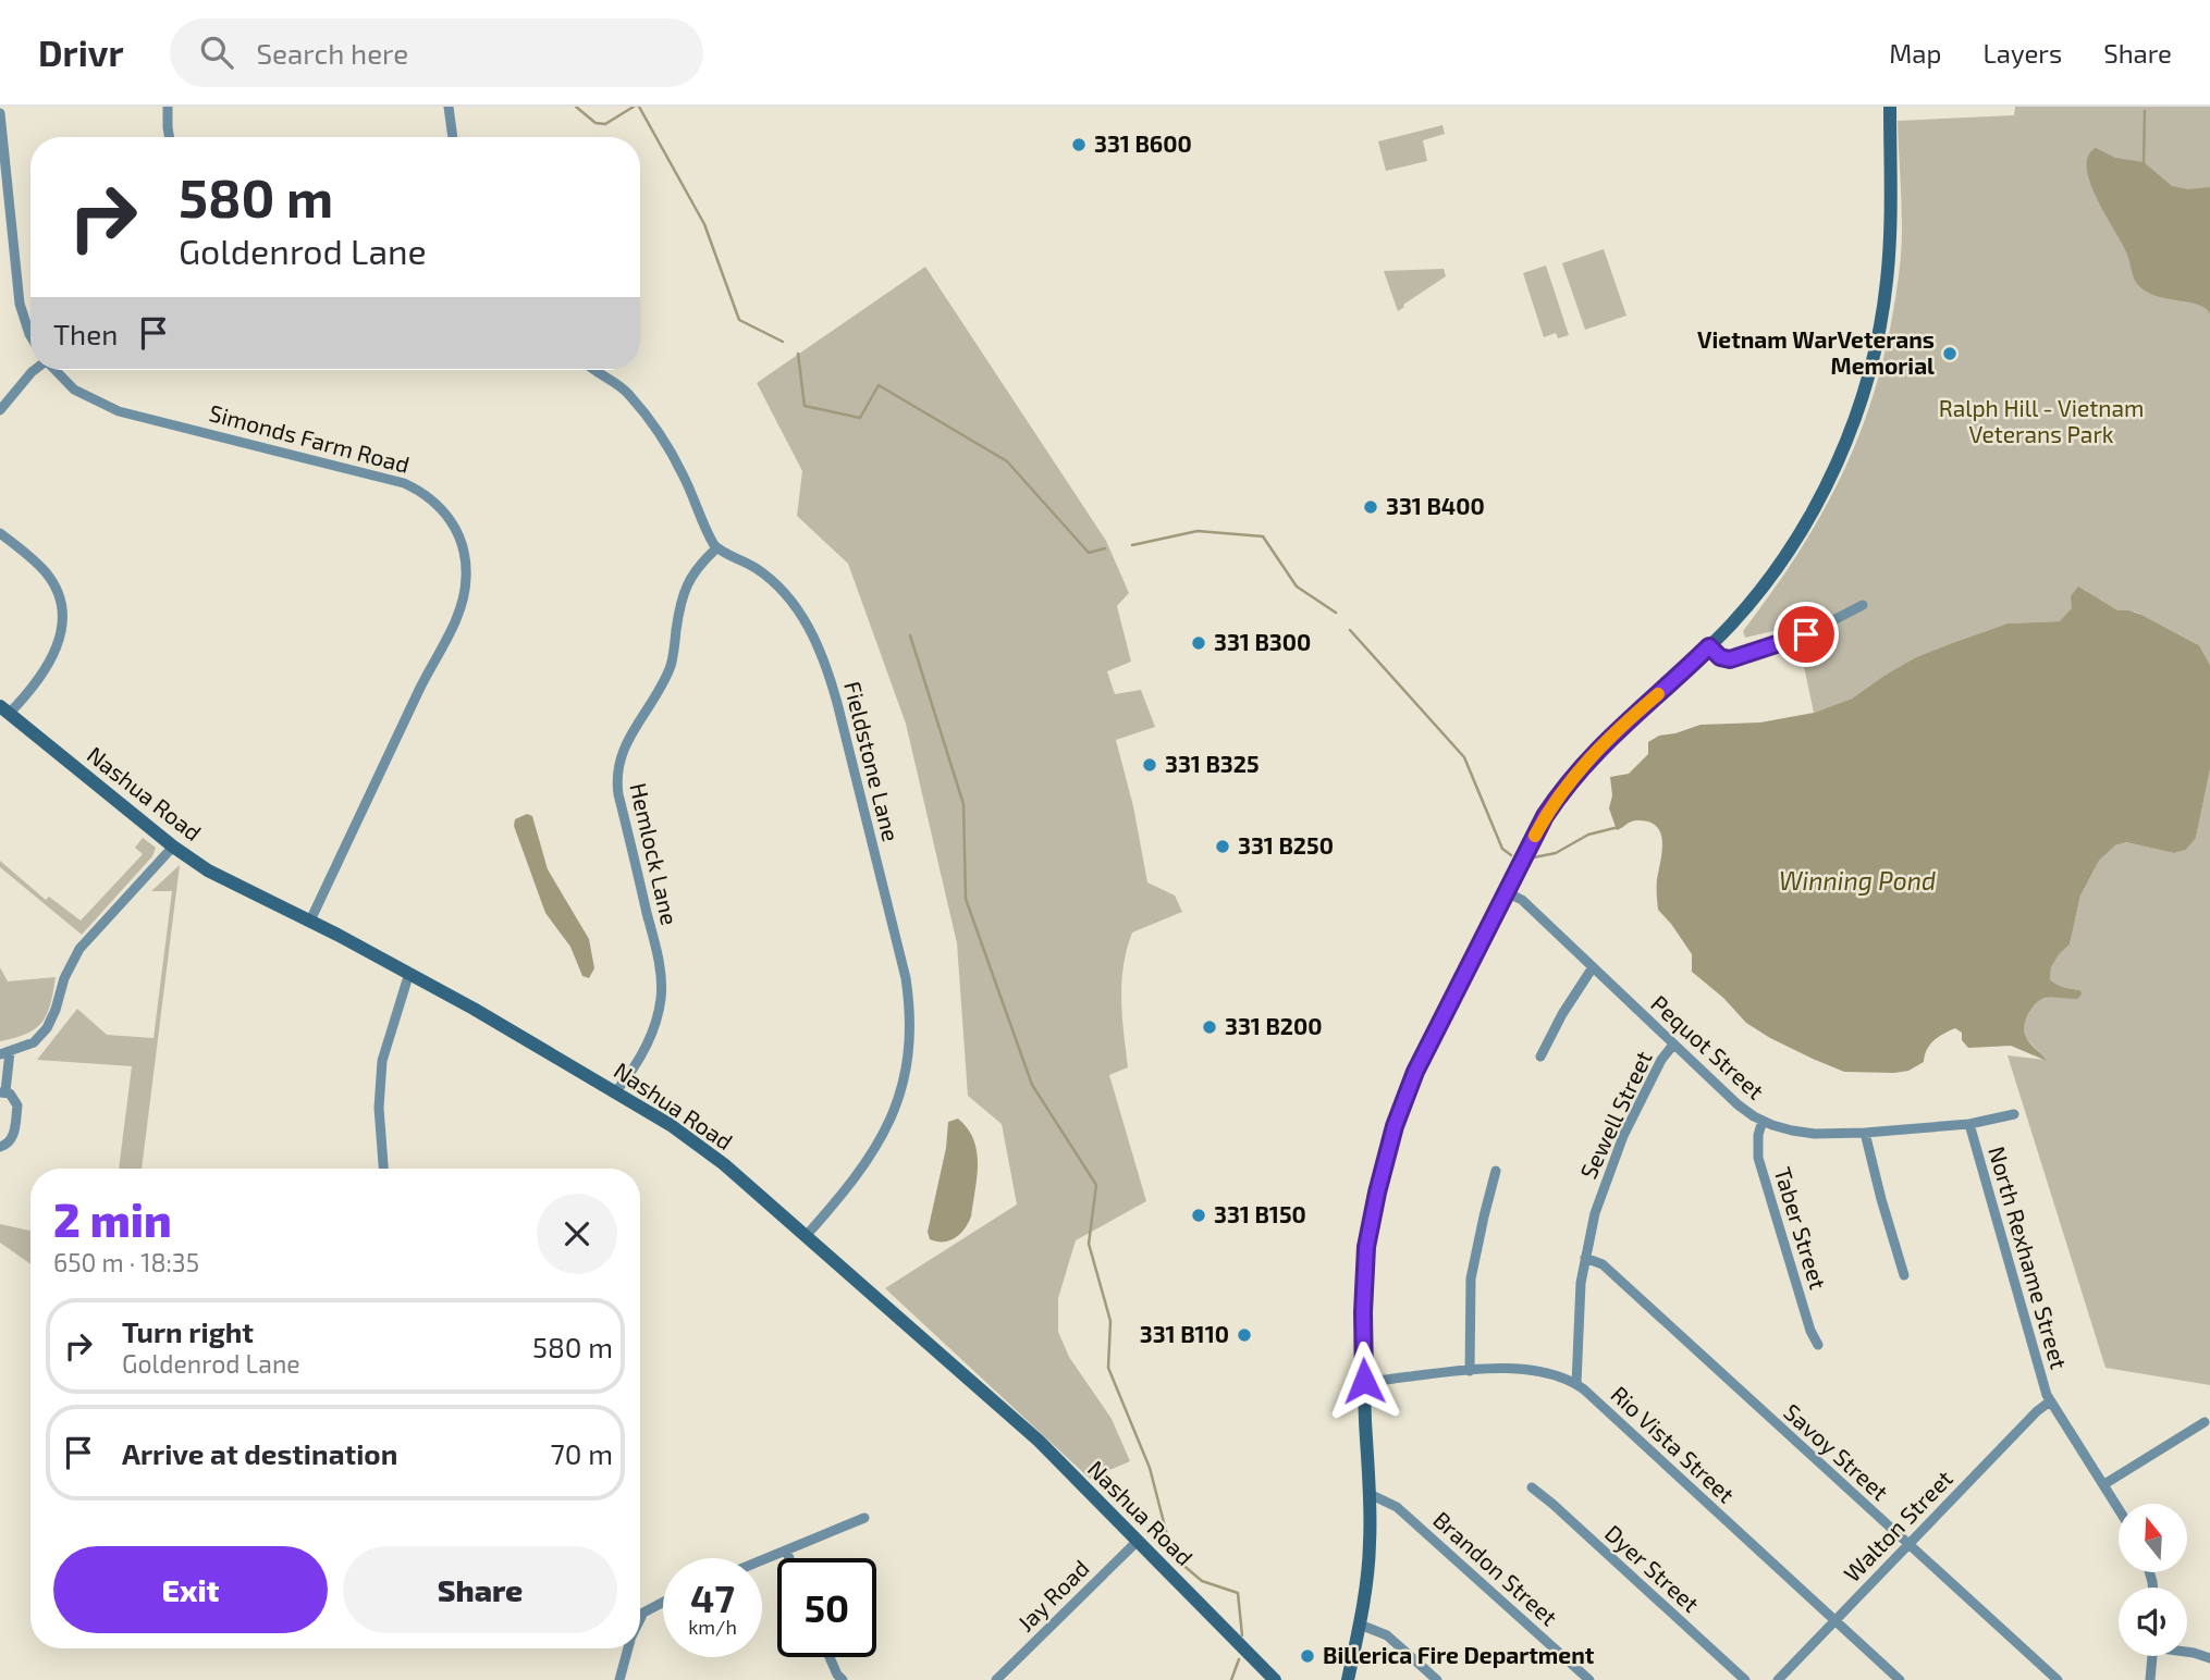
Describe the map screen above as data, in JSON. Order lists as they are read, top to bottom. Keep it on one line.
{"streets":{"main road":["Nashua Road"],"street":["Simonds Farm Road","Fieldstone Lane","Hemlock Lane","Pequot Street","Sewell Street","Taber Street","North Rexhame Street","Rio Vista Street","Savoy Street","Walton Street","Brandon Street","Dyer Street","Jay Road"]},"crossings":[["Simonds Farm Road","Nashua Road"],["Fieldstone Lane","Nashua Road"],["Fieldstone Lane","Hemlock Lane"],["Nashua Road","Hemlock Lane"],["Nashua Road","Jay Road"],["Pequot Street","Sewell Street"],["Pequot Street","Taber Street"],["Pequot Street","North Rexhame Street"],["Sewell Street","Rio Vista Street"],["Sewell Street","Savoy Street"],["North Rexhame Street","Walton Street"],["Rio Vista Street","Walton Street"],["Savoy Street","Walton Street"]],"water":["Winning Pond"],"parks":["Ralph Hill - Vietnam Veterans Park"],"places":["331 B600","Vietnam WarVeterans Memorial","331 B400","331 B300","331 B325","331 B250","331 B200","331 B150","331 B110","Billerica Fire Department"],"north":"top","page":{"header":"Drivr","search":"Search here","nav":["Map","Layers","Share"],"turn":["580 m","Goldenrod Lane"],"then":"Then","heading":["2 min","650 m · 18:35"],"list":[{"name":"Turn right","note":"Goldenrod Lane","value":"580 m"},{"name":"Arrive at destination","value":"70 m"}],"buttons":["Exit","Share"],"speed":"47 km/h","limit":"50"}}
